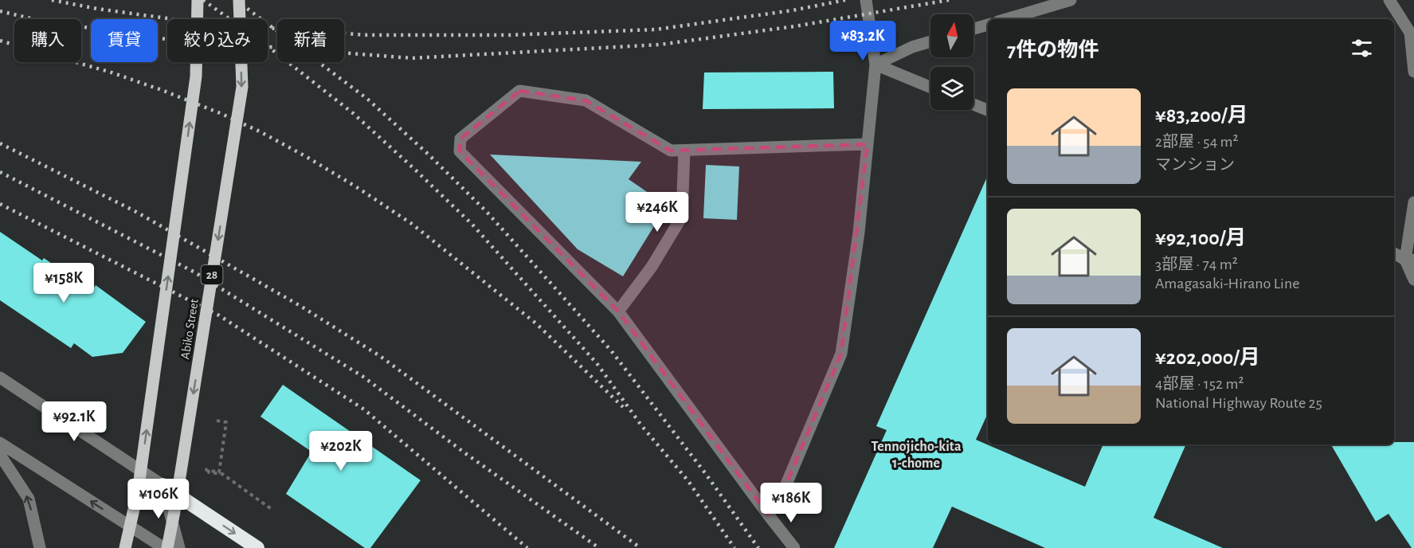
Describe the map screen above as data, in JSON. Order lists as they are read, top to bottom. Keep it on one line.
{"streets":{"main road":["28","Abiko Street"]},"districts":["Tennojicho-kita 1-chome"],"north":"top","page":{"chip":["購入","賃貸","絞り込み","新着"],"heading":"7件の物件","price":["¥83.2K","¥246K","¥158K","¥92.1K","¥202K","¥106K","¥186K"],"list":[{"name":"¥83,200/月","note":"2部屋 · 54 m² · マンション"},{"name":"¥92,100/月","note":"3部屋 · 74 m² · Amagasaki-Hirano Line"},{"name":"¥202,000/月","note":"4部屋 · 152 m² · National Highway Route 25"}]}}
